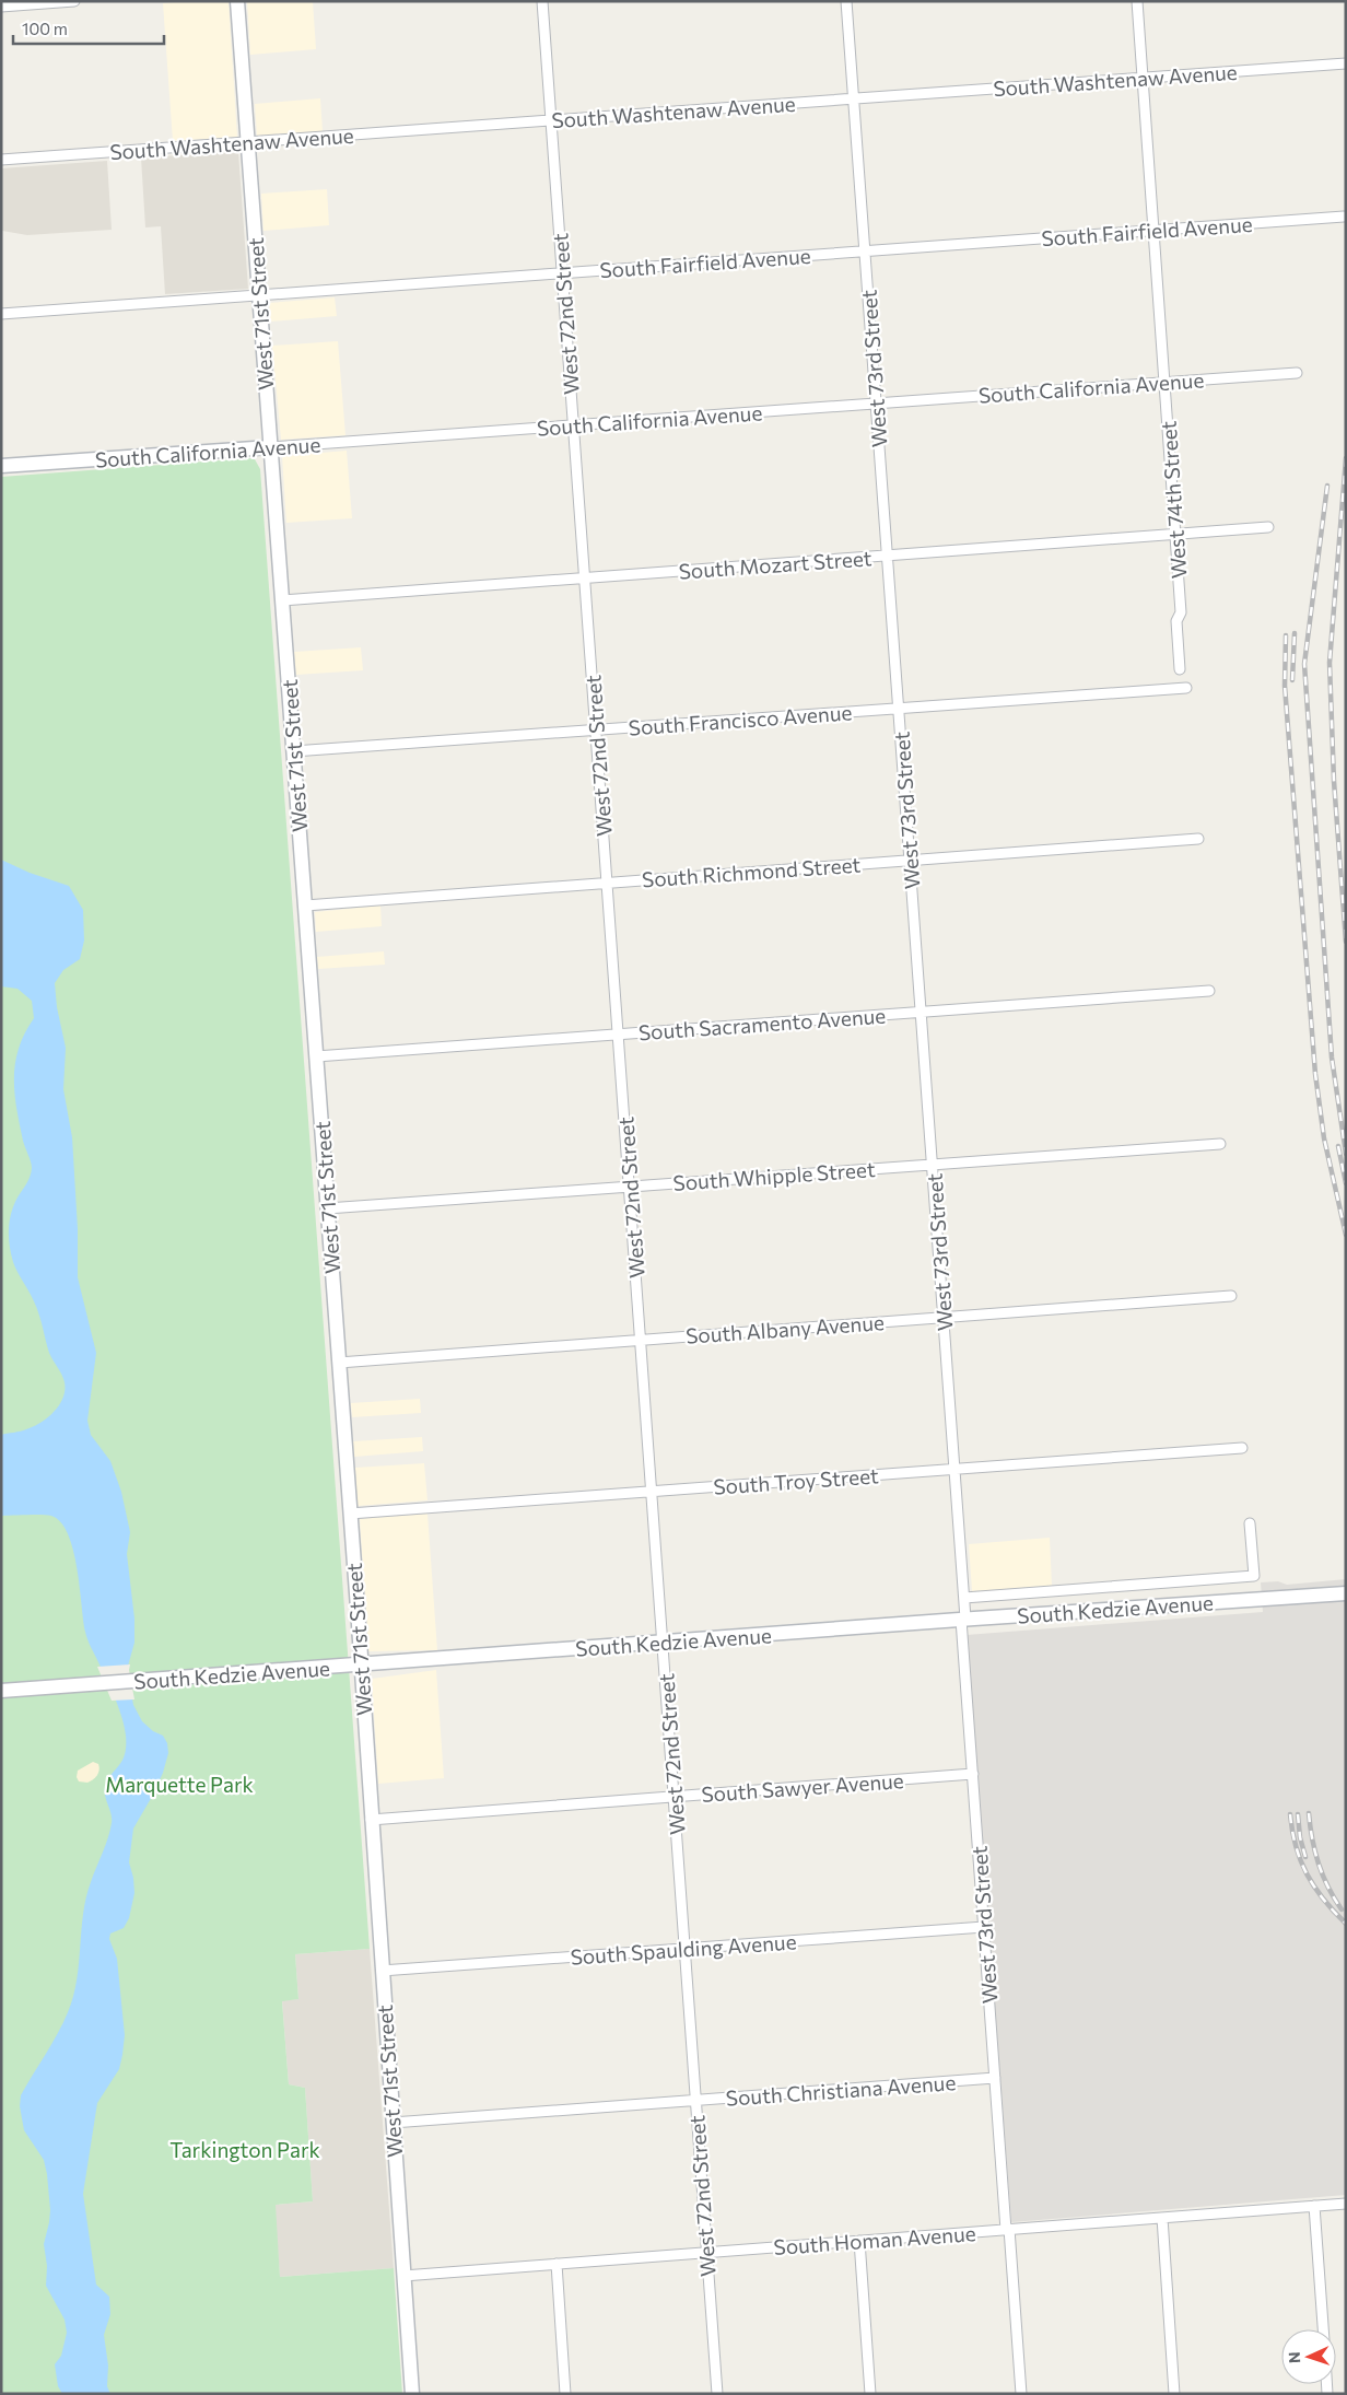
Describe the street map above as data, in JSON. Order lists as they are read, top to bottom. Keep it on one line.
{"streets":{"main road":["West 71st Street","South California Avenue","South Kedzie Avenue"],"street":["South Washtenaw Avenue","South Fairfield Avenue","West 72nd Street","West 73rd Street","West 74th Street","South Mozart Street","South Francisco Avenue","South Richmond Street","South Sacramento Avenue","South Whipple Street","South Albany Avenue","South Troy Street","South Sawyer Avenue","South Spaulding Avenue","South Christiana Avenue","South Homan Avenue"]},"crossings":[["South Washtenaw Avenue","West 71st Street"],["South Washtenaw Avenue","West 72nd Street"],["South Washtenaw Avenue","West 73rd Street"],["South Washtenaw Avenue","West 74th Street"],["South Fairfield Avenue","West 71st Street"],["South Fairfield Avenue","West 72nd Street"],["South Fairfield Avenue","West 73rd Street"],["South Fairfield Avenue","West 74th Street"],["West 71st Street","South California Avenue"],["West 71st Street","South Mozart Street"],["West 71st Street","South Francisco Avenue"],["West 71st Street","South Richmond Street"],["West 71st Street","South Sacramento Avenue"],["West 71st Street","South Whipple Street"],["West 71st Street","South Albany Avenue"],["West 71st Street","South Troy Street"],["West 71st Street","South Kedzie Avenue"],["West 71st Street","South Sawyer Avenue"],["West 71st Street","South Spaulding Avenue"],["West 71st Street","South Christiana Avenue"],["West 71st Street","South Homan Avenue"],["West 72nd Street","South California Avenue"],["West 72nd Street","South Mozart Street"],["West 72nd Street","South Francisco Avenue"],["West 72nd Street","South Richmond Street"],["West 72nd Street","South Sacramento Avenue"],["West 72nd Street","South Whipple Street"],["West 72nd Street","South Albany Avenue"],["West 72nd Street","South Troy Street"],["West 72nd Street","South Kedzie Avenue"],["West 72nd Street","South Sawyer Avenue"],["West 72nd Street","South Spaulding Avenue"],["West 72nd Street","South Christiana Avenue"],["West 72nd Street","South Homan Avenue"],["West 73rd Street","South California Avenue"],["West 73rd Street","South Mozart Street"],["West 73rd Street","South Francisco Avenue"],["West 73rd Street","South Richmond Street"],["West 73rd Street","South Sacramento Avenue"],["West 73rd Street","South Whipple Street"],["West 73rd Street","South Albany Avenue"],["West 73rd Street","South Troy Street"],["West 73rd Street","South Kedzie Avenue"],["West 73rd Street","South Sawyer Avenue"],["West 73rd Street","South Spaulding Avenue"],["West 73rd Street","South Christiana Avenue"],["West 73rd Street","South Homan Avenue"],["South California Avenue","West 74th Street"],["West 74th Street","South Mozart Street"]],"parks":["Marquette Park","Tarkington Park"],"scale_bar":"100 m","north":"left"}
